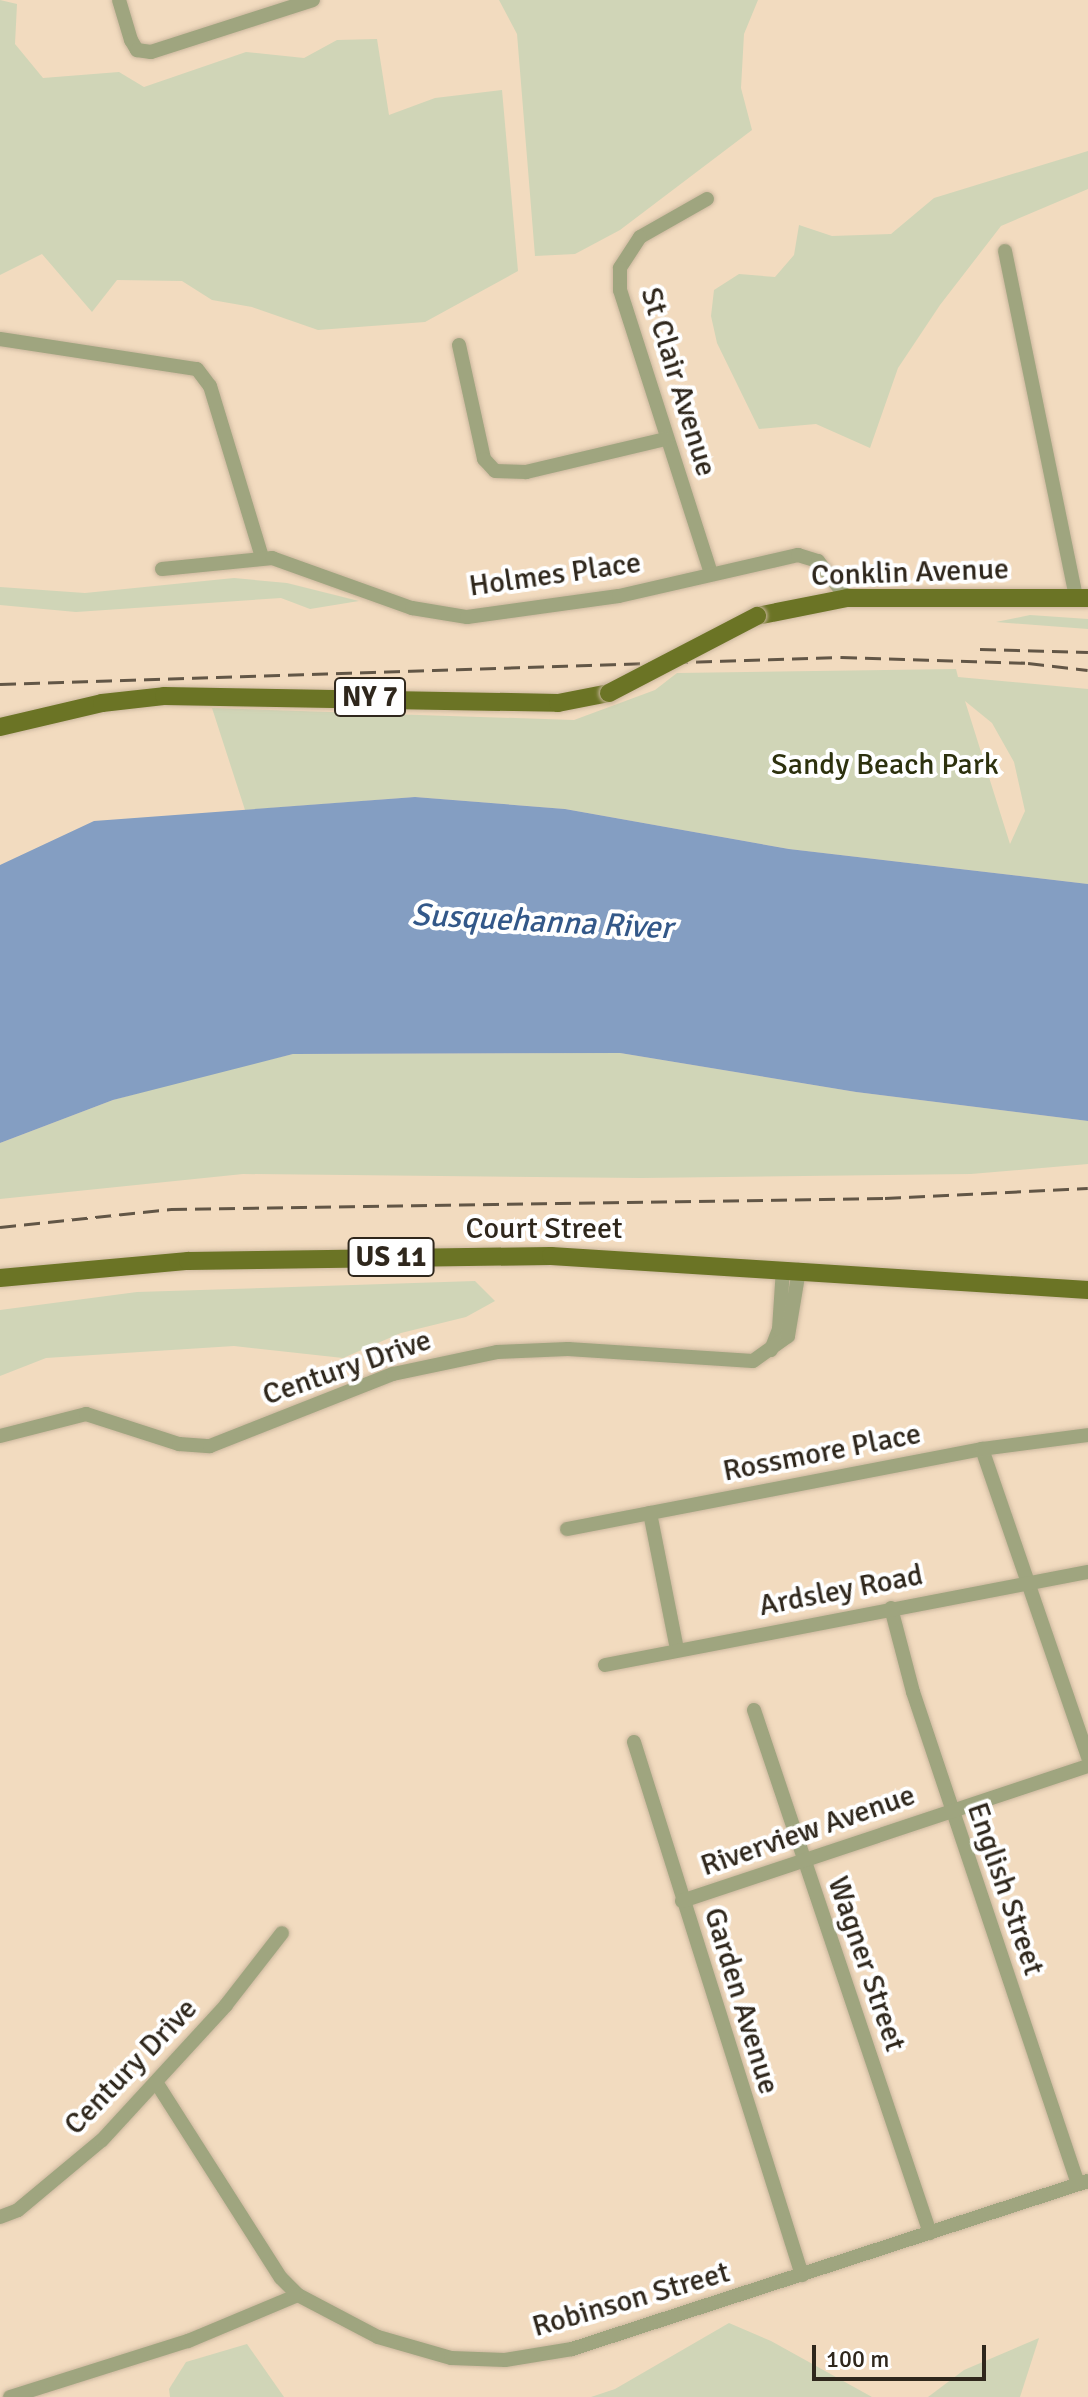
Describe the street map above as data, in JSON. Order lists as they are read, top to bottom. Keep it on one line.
{"streets":{"main road":["Conklin Avenue","NY 7","Court Street","US 11"],"street":["St Clair Avenue","Holmes Place","Century Drive","Rossmore Place","Ardsley Road","Riverview Avenue","English Street","Wagner Street","Garden Avenue","Robinson Street"]},"crossings":[["St Clair Avenue","Holmes Place"],["Conklin Avenue","Holmes Place"],["Court Street","Century Drive"],["Century Drive","Robinson Street"],["Ardsley Road","English Street"],["Riverview Avenue","English Street"],["Riverview Avenue","Wagner Street"],["Riverview Avenue","Garden Avenue"],["English Street","Robinson Street"],["Wagner Street","Robinson Street"],["Garden Avenue","Robinson Street"]],"water":["Susquehanna River"],"parks":["Sandy Beach Park"],"scale_bar":"100 m"}
